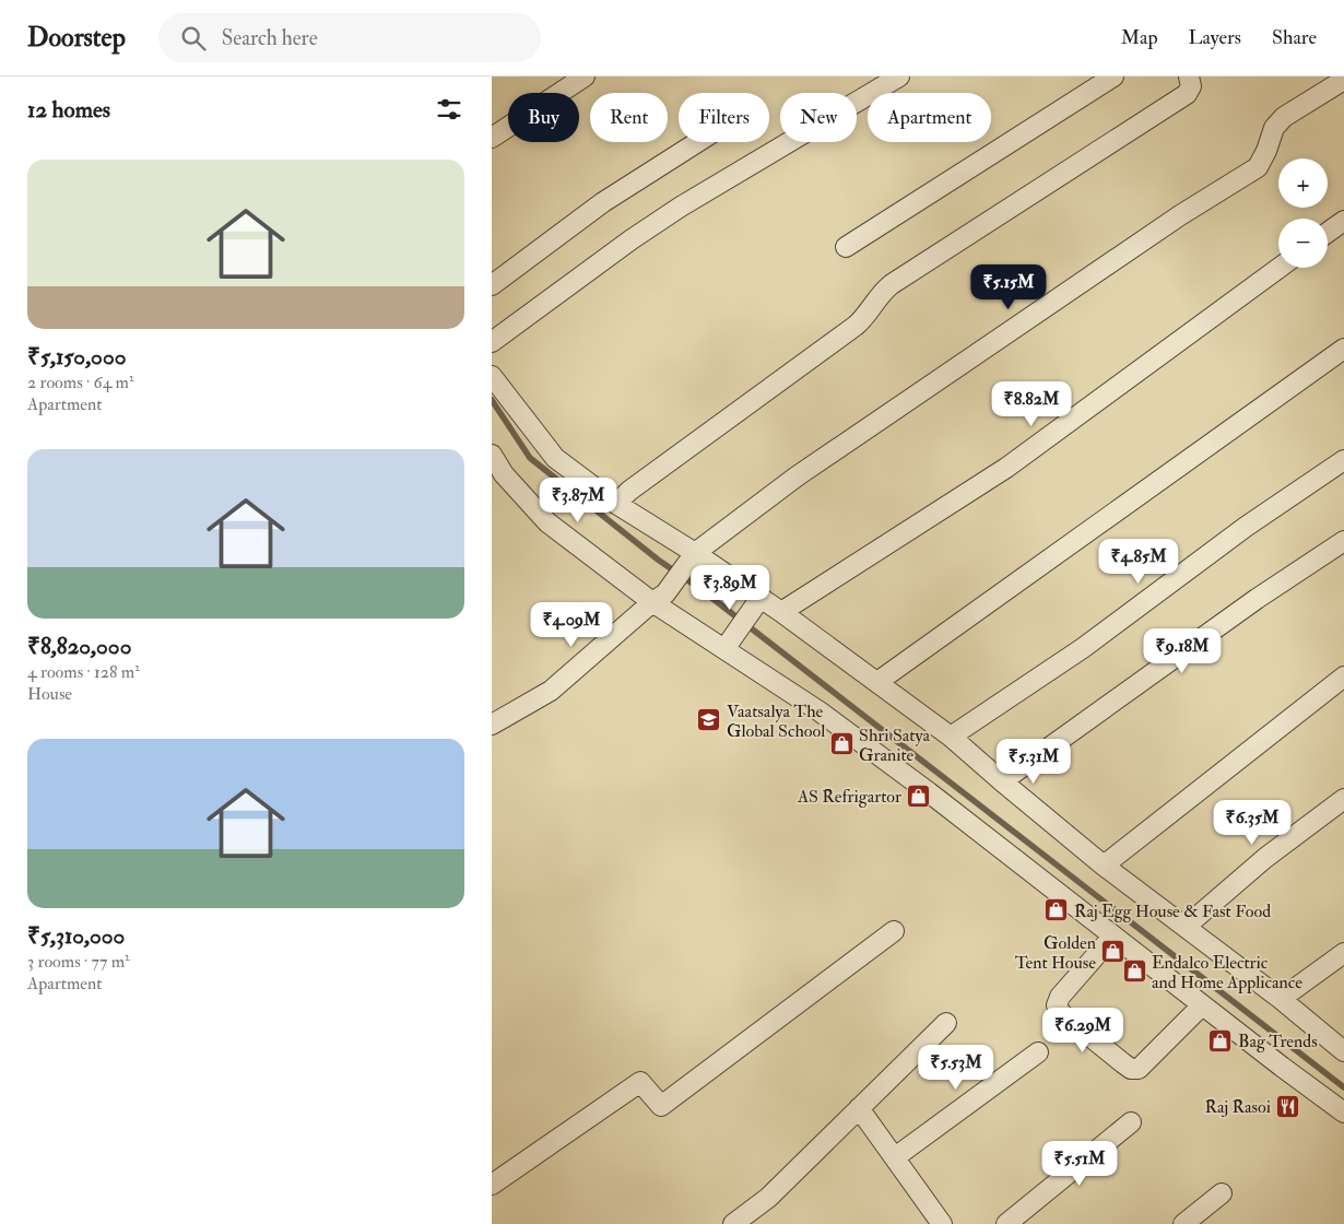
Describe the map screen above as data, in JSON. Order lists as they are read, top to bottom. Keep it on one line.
{"places":{"school or university":["Vaatsalya The Global School"],"shop":["Shri Satya Granite","AS Refrigartor","Raj Egg House & Fast Food","Golden Tent House","Endalco Electric and Home Applicance","Bag Trends"],"restaurant":["Raj Rasoi"]},"page":{"header":"Doorstep","search":"Search here","nav":["Map","Layers","Share"],"heading":"12 homes","chip":["Buy","Rent","Filters","New","Apartment"],"list":[{"name":"₹5,150,000","note":"2 rooms · 64 m² · Apartment"},{"name":"₹8,820,000","note":"4 rooms · 128 m² · House"},{"name":"₹5,310,000","note":"3 rooms · 77 m² · Apartment"}],"map_buttons":["+","−"],"price":["₹5.15M","₹8.82M","₹3.87M","₹4.85M","₹3.89M","₹4.09M","₹9.18M","₹5.31M","₹6.35M","₹6.29M","₹5.53M","₹5.51M"]}}
